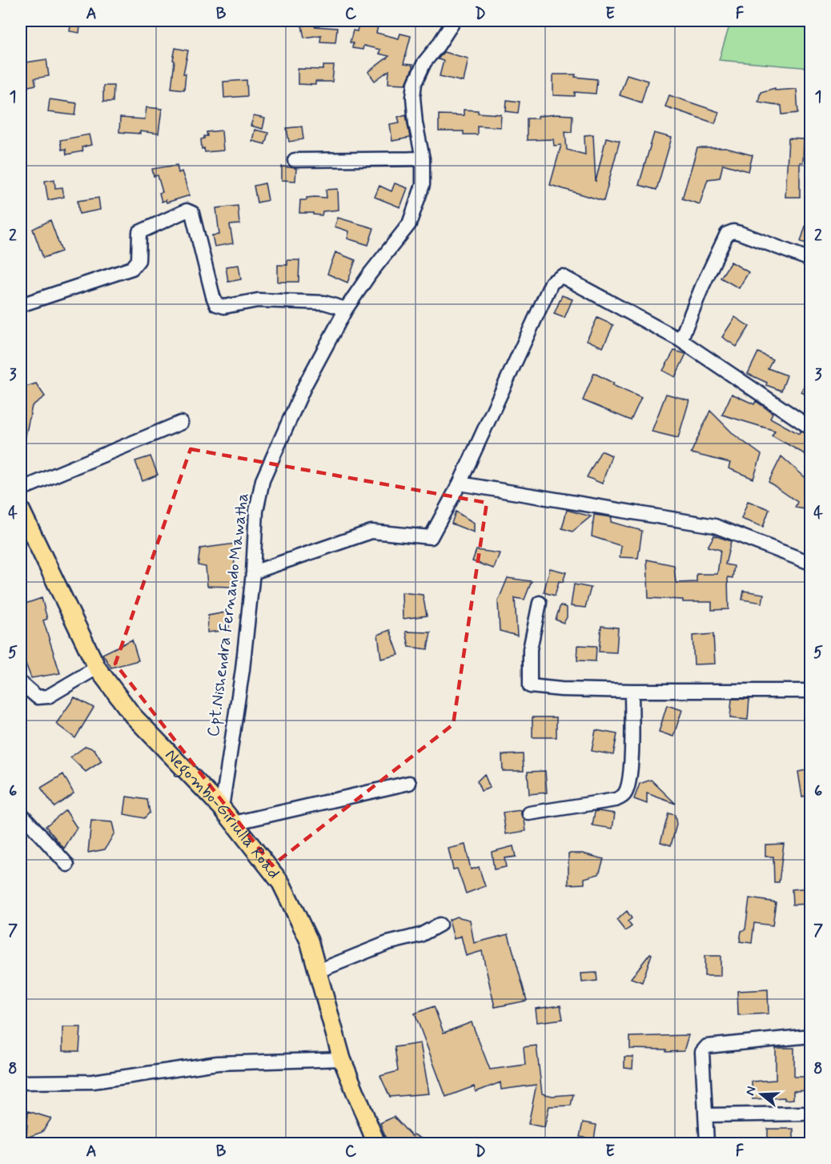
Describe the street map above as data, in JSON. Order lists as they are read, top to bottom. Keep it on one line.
{"streets":{"main road":["Negombo-Giriulla Road"],"street":["Cpt.Nishendra Fernando Mawatha"]},"crossings":[["Cpt.Nishendra Fernando Mawatha","Negombo-Giriulla Road"]],"north":"left","grid":{"columns":["A","B","C","D","E","F"],"rows":["1","2","3","4","5","6","7","8"]}}
